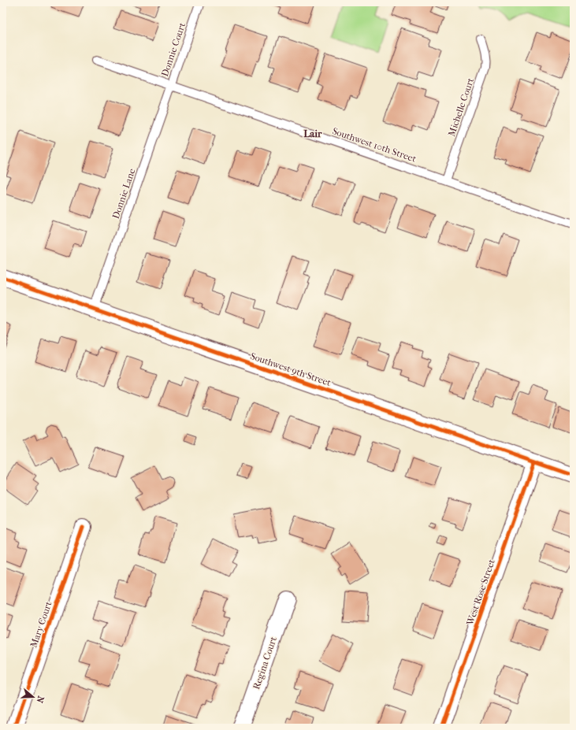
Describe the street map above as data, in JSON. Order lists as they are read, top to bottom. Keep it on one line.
{"streets":{"street":["Southwest 9th Street","West Rose Street","Mary Court","Regina Court"],"lane":["Donnie Court","Michelle Court","Southwest 10th Street","Donnie Lane"]},"crossings":[["Donnie Court","Southwest 10th Street"],["Donnie Court","Donnie Lane"],["Michelle Court","Southwest 10th Street"],["Southwest 10th Street","Donnie Lane"],["Donnie Lane","Southwest 9th Street"],["Southwest 9th Street","West Rose Street"]],"districts":["Lair"],"north":"right"}
